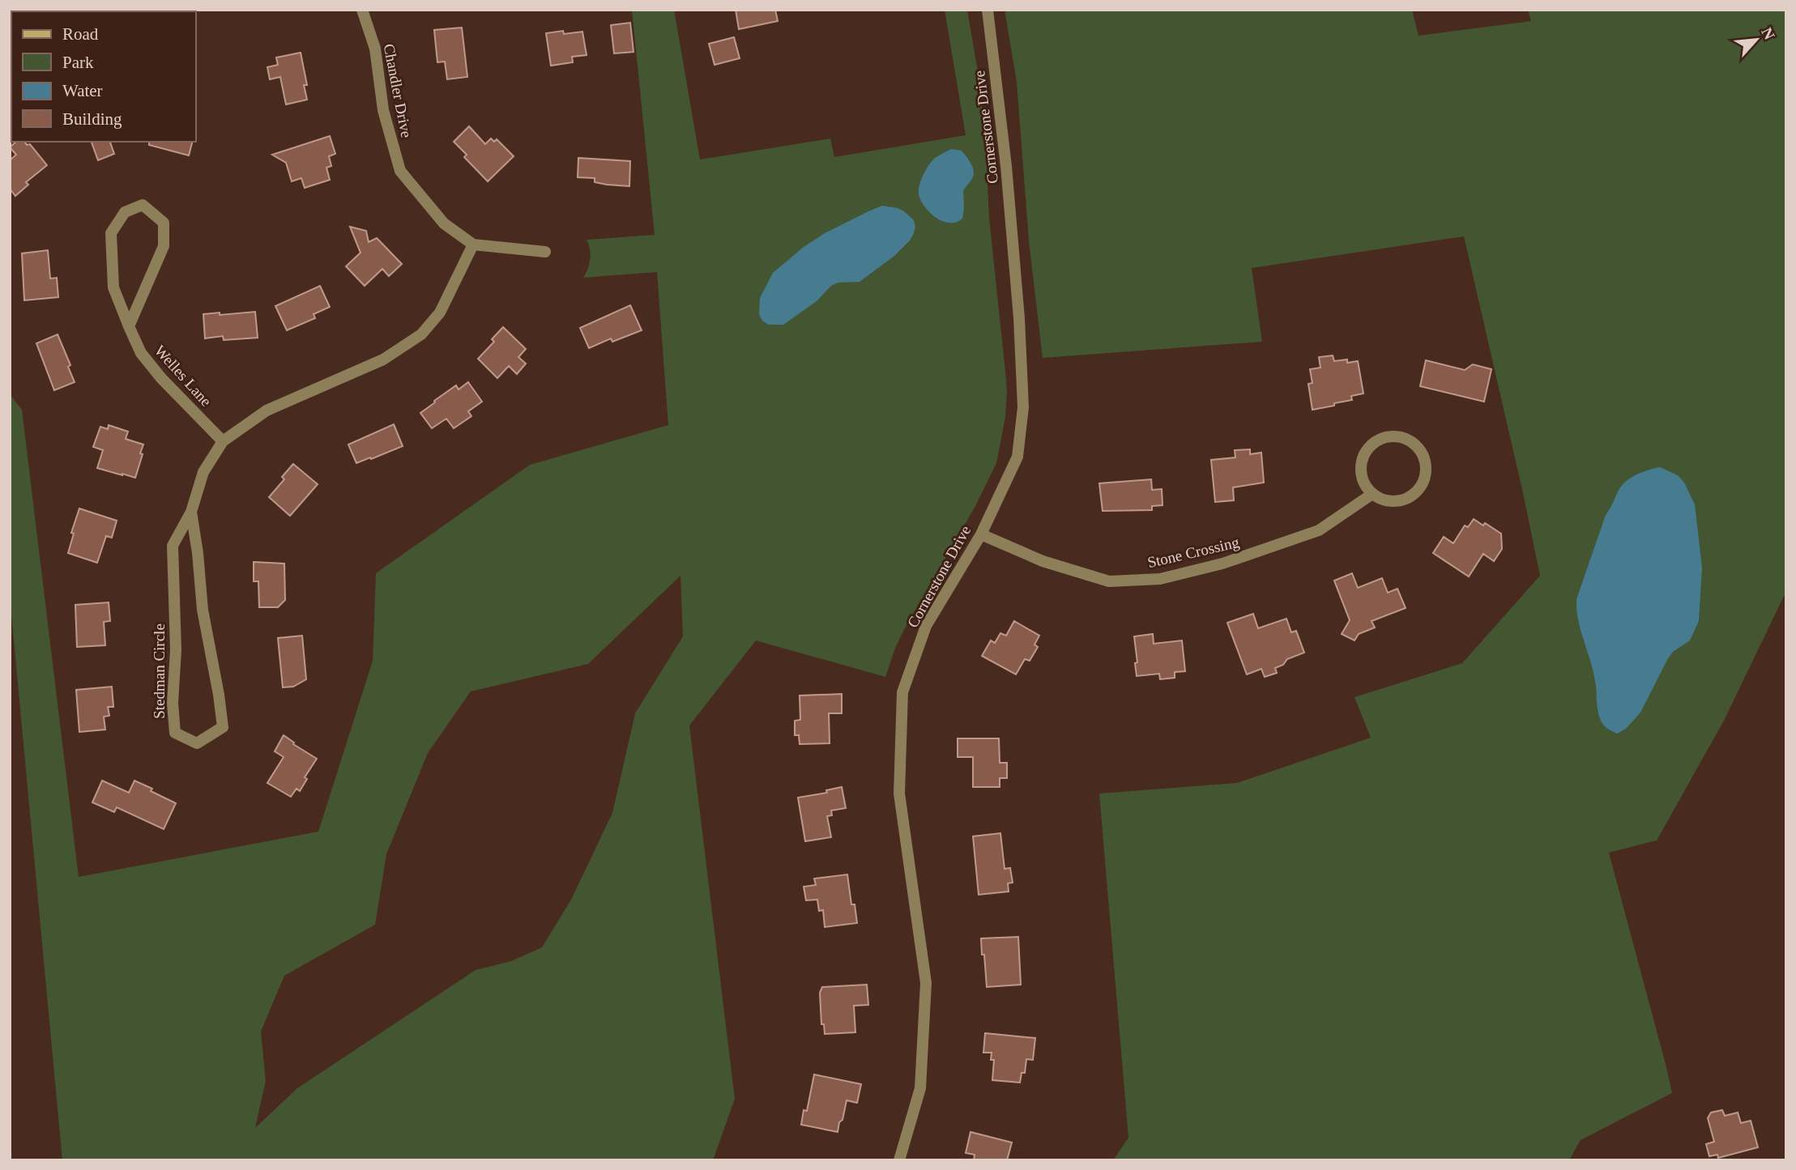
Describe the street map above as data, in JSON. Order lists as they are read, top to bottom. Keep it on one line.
{"streets":{"street":["Chandler Drive","Cornerstone Drive","Welles Lane","Stone Crossing","Stedman Circle"]},"crossings":[["Chandler Drive","Stedman Circle"],["Cornerstone Drive","Stone Crossing"],["Welles Lane","Stedman Circle"]],"legend":["Road","Park","Water","Building"],"north":"top right"}
